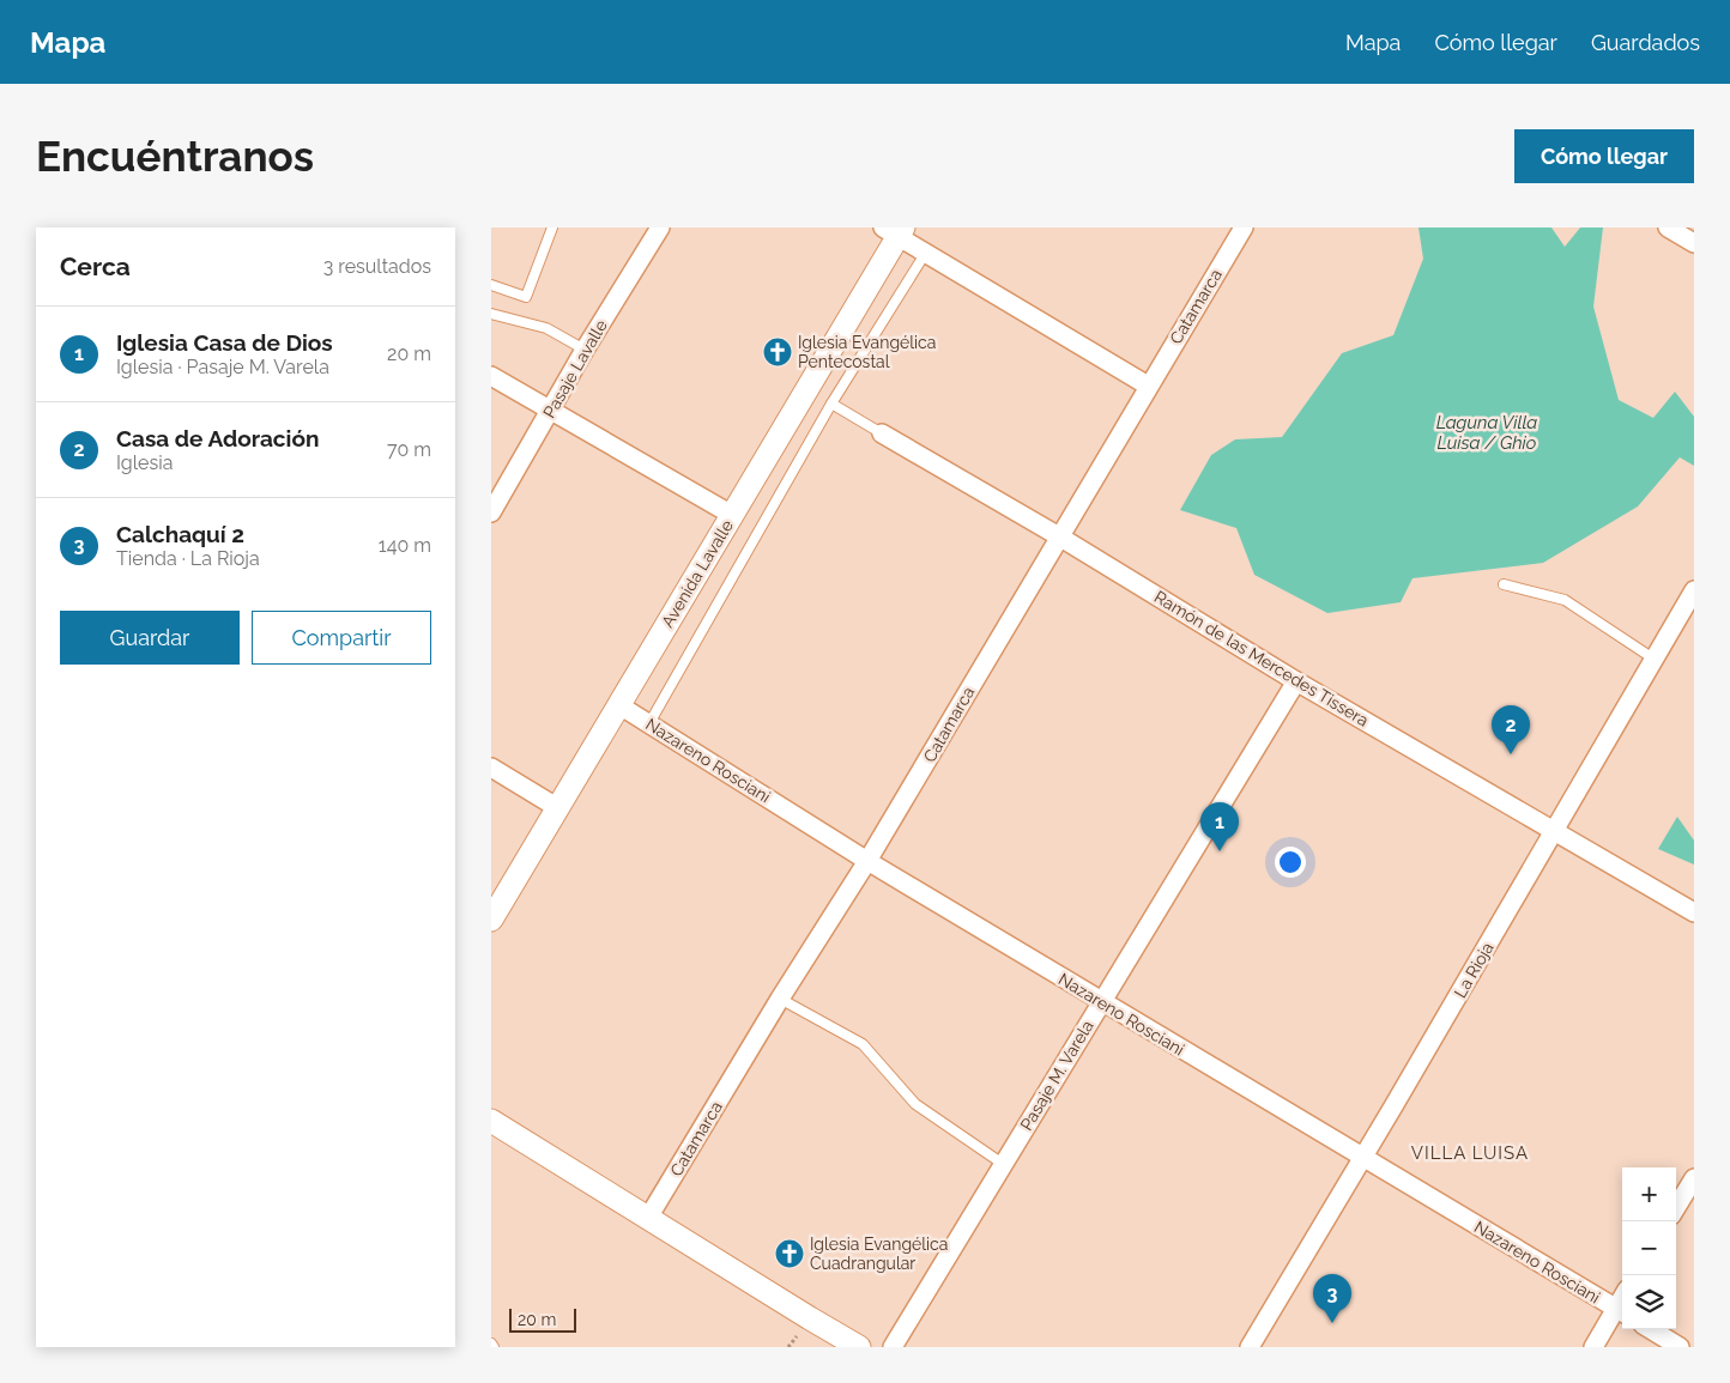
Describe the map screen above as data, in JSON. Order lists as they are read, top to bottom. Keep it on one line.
{"streets":{"street":["Catamarca","Pasaje Lavalle","Avenida Lavalle","Ramón de las Mercedes Tissera","Nazareno Rosciani","La Rioja","Pasaje M. Varela"]},"crossings":[["Catamarca","Ramón de las Mercedes Tissera"],["Catamarca","Nazareno Rosciani"],["Avenida Lavalle","Ramón de las Mercedes Tissera"],["Avenida Lavalle","Nazareno Rosciani"],["Ramón de las Mercedes Tissera","La Rioja"],["Ramón de las Mercedes Tissera","Pasaje M. Varela"],["Nazareno Rosciani","La Rioja"],["Nazareno Rosciani","Pasaje M. Varela"]],"districts":["VILLA LUISA"],"water":["Laguna Villa Luisa / Ghio"],"places":{"church":["Iglesia Evangélica Pentecostal","Iglesia Evangélica Cuadrangular"]},"scale_bar":"20 m","page":{"header":"Mapa","nav":["Mapa","Cómo llegar","Guardados"],"buttons":["Cómo llegar",["Guardar","Compartir"]],"title":"Encuéntranos","heading":["Cerca","3 resultados"],"list":[{"mark":"1","name":"Iglesia Casa de Dios","note":"Iglesia · Pasaje M. Varela","value":"20 m"},{"mark":"2","name":"Casa de Adoración","note":"Iglesia","value":"70 m"},{"mark":"3","name":"Calchaquí 2","note":"Tienda · La Rioja","value":"140 m"}],"pins":["2","1","3"],"map_buttons":["+","−"],"scale":"20 m"}}
